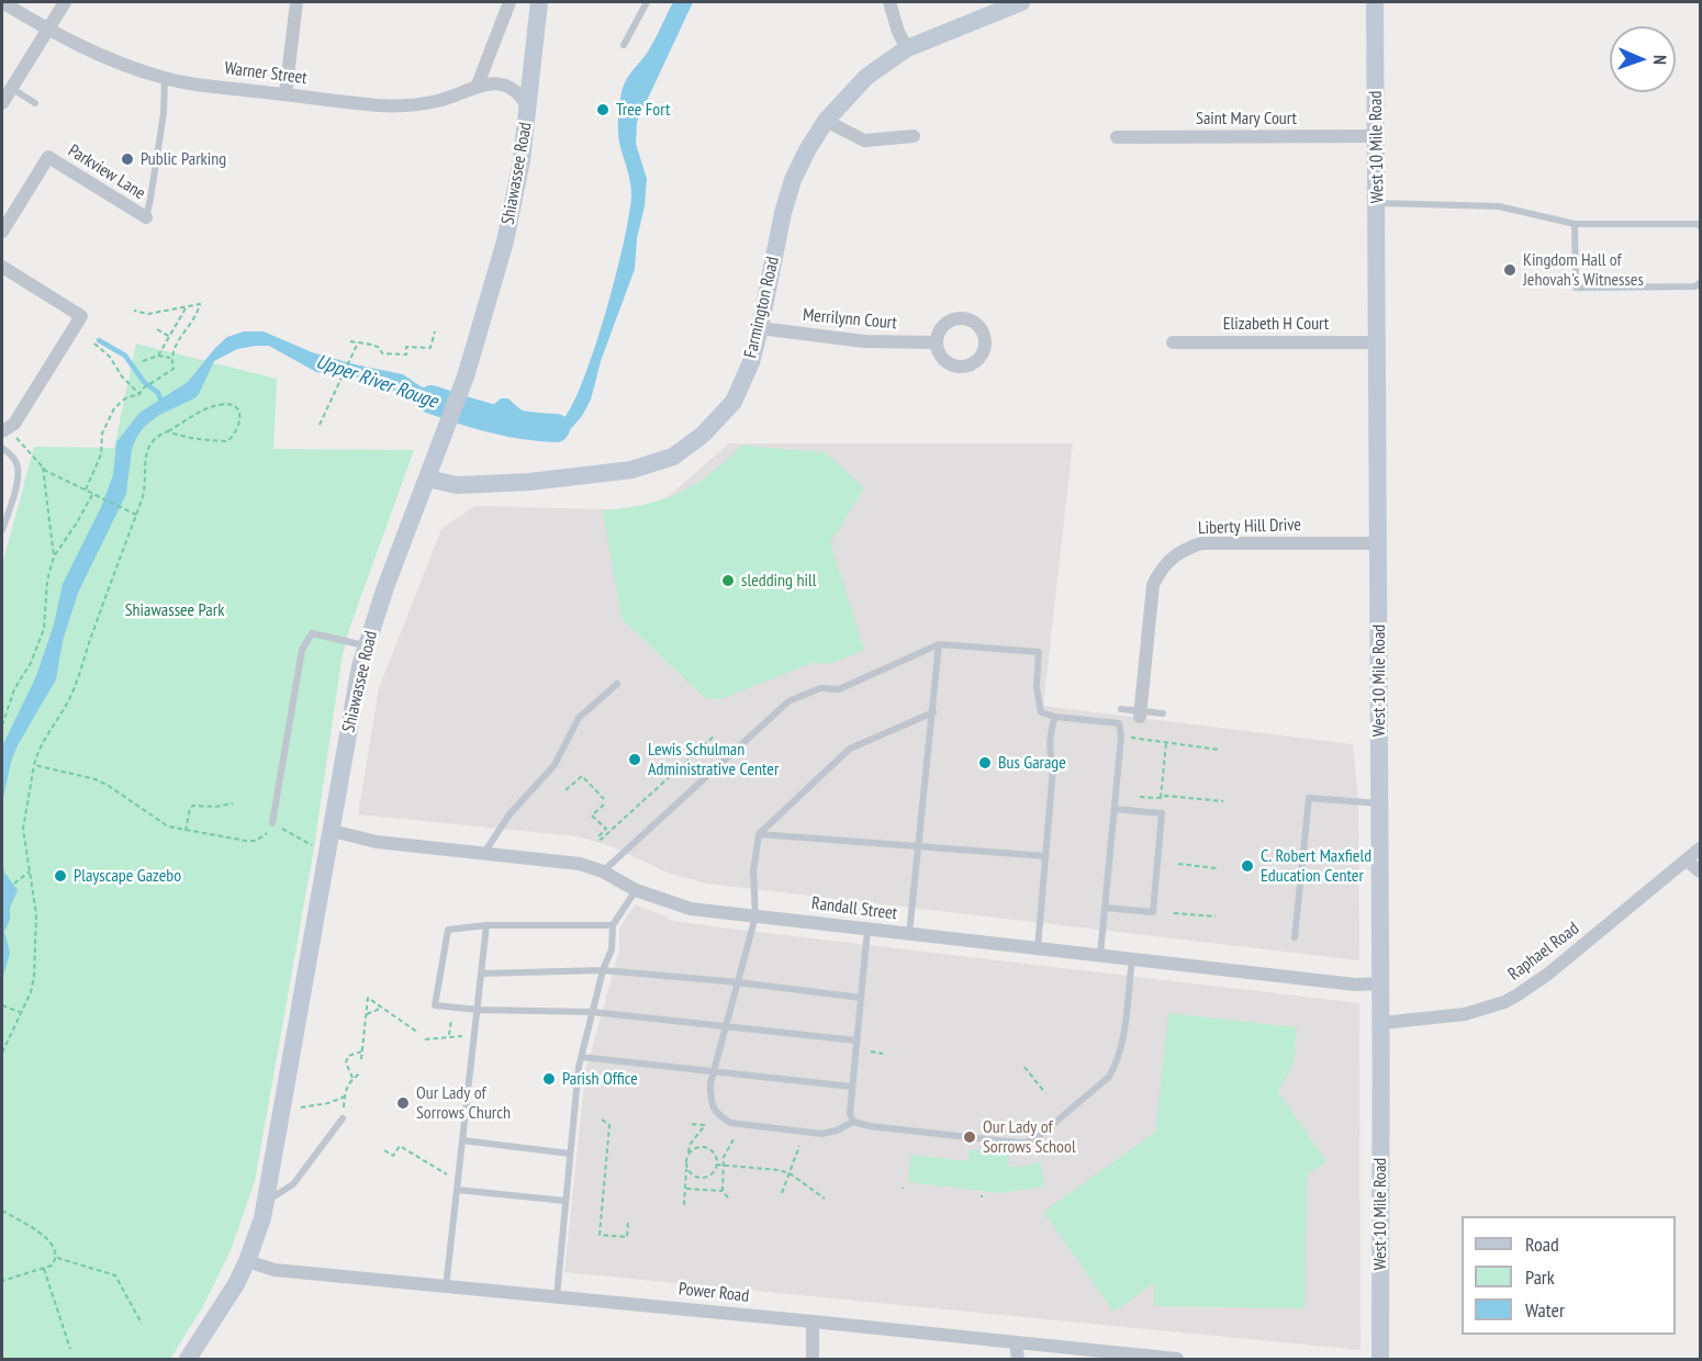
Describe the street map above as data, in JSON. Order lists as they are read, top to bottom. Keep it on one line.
{"streets":{"street":["Warner Street","Saint Mary Court","West 10 Mile Road","Parkview Lane","Shiawassee Road","Farmington Road","Merrilynn Court","Elizabeth H Court","Liberty Hill Drive","Randall Street","Raphael Road","Power Road"]},"crossings":[["Warner Street","Shiawassee Road"],["Saint Mary Court","West 10 Mile Road"],["West 10 Mile Road","Elizabeth H Court"],["West 10 Mile Road","Liberty Hill Drive"],["West 10 Mile Road","Randall Street"],["West 10 Mile Road","Raphael Road"],["Shiawassee Road","Farmington Road"],["Shiawassee Road","Randall Street"],["Shiawassee Road","Power Road"],["Farmington Road","Merrilynn Court"]],"water":["Upper River Rouge"],"parks":["Shiawassee Park"],"places":["Tree Fort","Public Parking","Kingdom Hall of Jehovah's Witnesses","sledding hill","Lewis Schulman Administrative Center","Bus Garage","C. Robert Maxfield Education Center","Playscape Gazebo","Parish Office","Our Lady of Sorrows Church","Our Lady of Sorrows School"],"legend":["Road","Park","Water"],"north":"right"}
